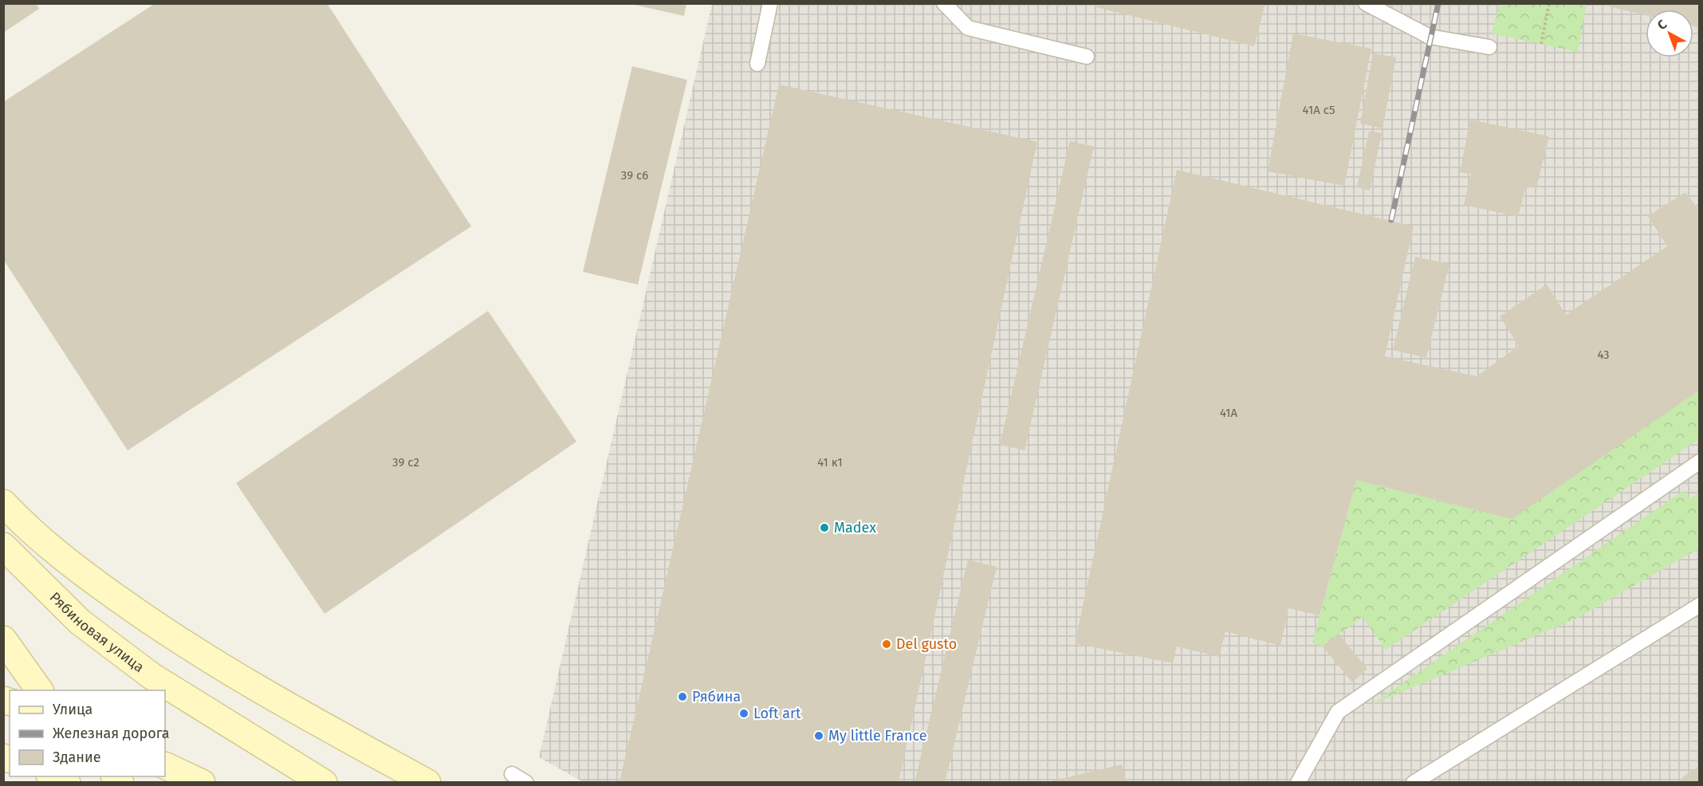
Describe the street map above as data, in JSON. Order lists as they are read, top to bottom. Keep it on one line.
{"streets":{"main road":["Рябиновая улица"]},"places":["Madex","Del gusto","Рябина","Loft art","My little France"],"house_numbers":["41А с5","39 с6","43","41А","39 с2","41 к1"],"legend":["Улица","Железная дорога","Здание"],"north":"top left"}
